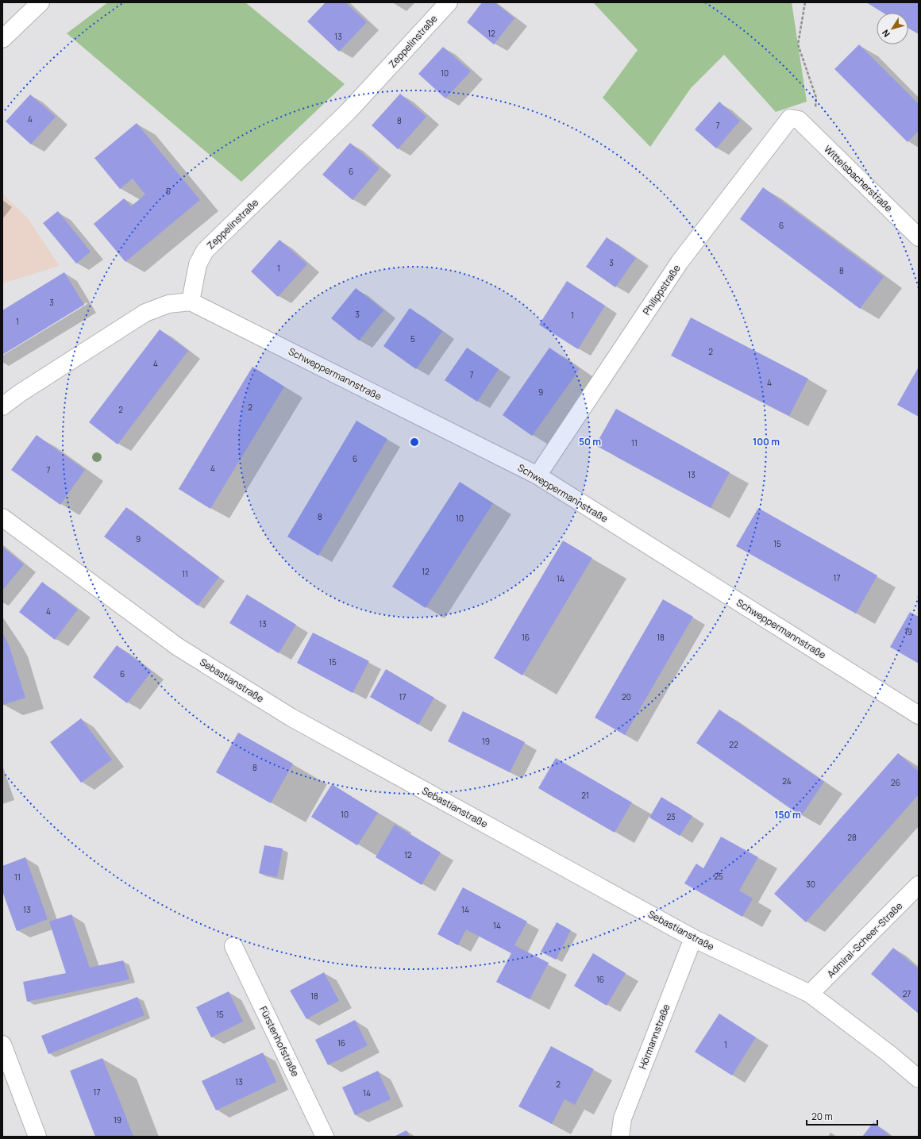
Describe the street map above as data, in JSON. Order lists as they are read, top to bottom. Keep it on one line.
{"streets":{"street":["Zeppelinstraße","Wittelsbacherstraße","Philippstraße","Schweppermannstraße","Sebastianstraße","Admiral-Scheer-Straße","Hörmannstraße","Fürstenhofstraße"]},"crossings":[["Zeppelinstraße","Schweppermannstraße"],["Wittelsbacherstraße","Philippstraße"],["Philippstraße","Schweppermannstraße"],["Sebastianstraße","Admiral-Scheer-Straße"],["Sebastianstraße","Hörmannstraße"]],"house_numbers":["12","13","10","4","8","7","6","5","6","3","1","8","3","3","1","1","5","2","4","7","4","9","2","2","11","6","4","7","13","8","10","9","15","12","11","17","14","4","13","19","16","18","15","6","17","20","19","22","8","24","26","21","10","23","28","12","25","11","30","13","14","14","16","27","18","15","16","1","13","2","17","14","19"],"scale_bar":"20 m","north":"bottom left","rings":["50 m","100 m","150 m"]}
